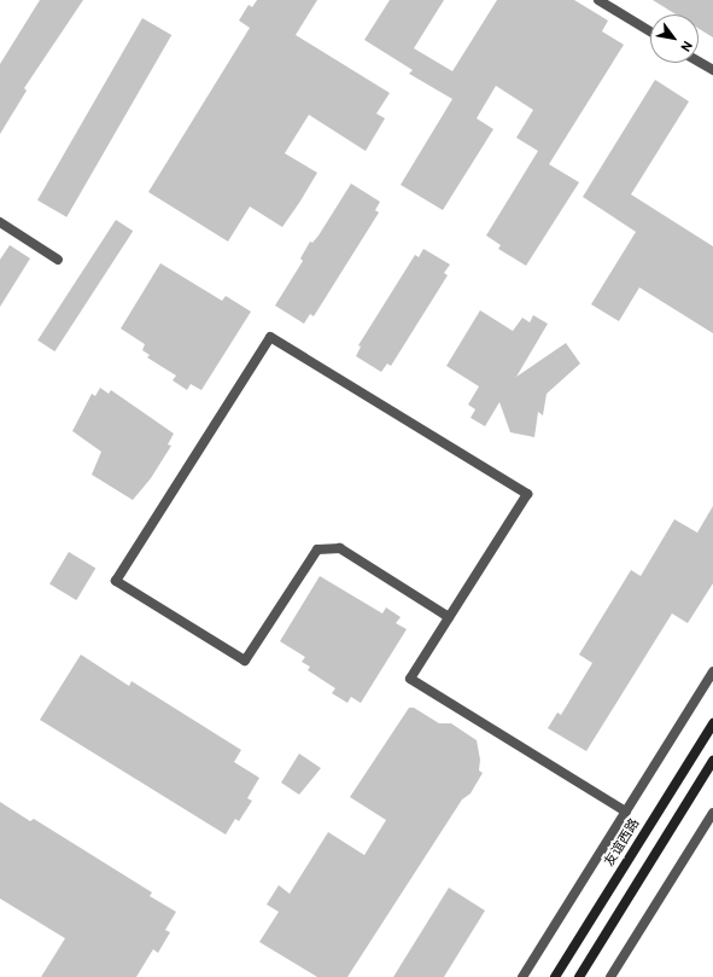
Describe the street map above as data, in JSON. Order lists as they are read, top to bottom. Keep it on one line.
{"streets":{"main road":["友谊西路"]},"north":"bottom right"}
